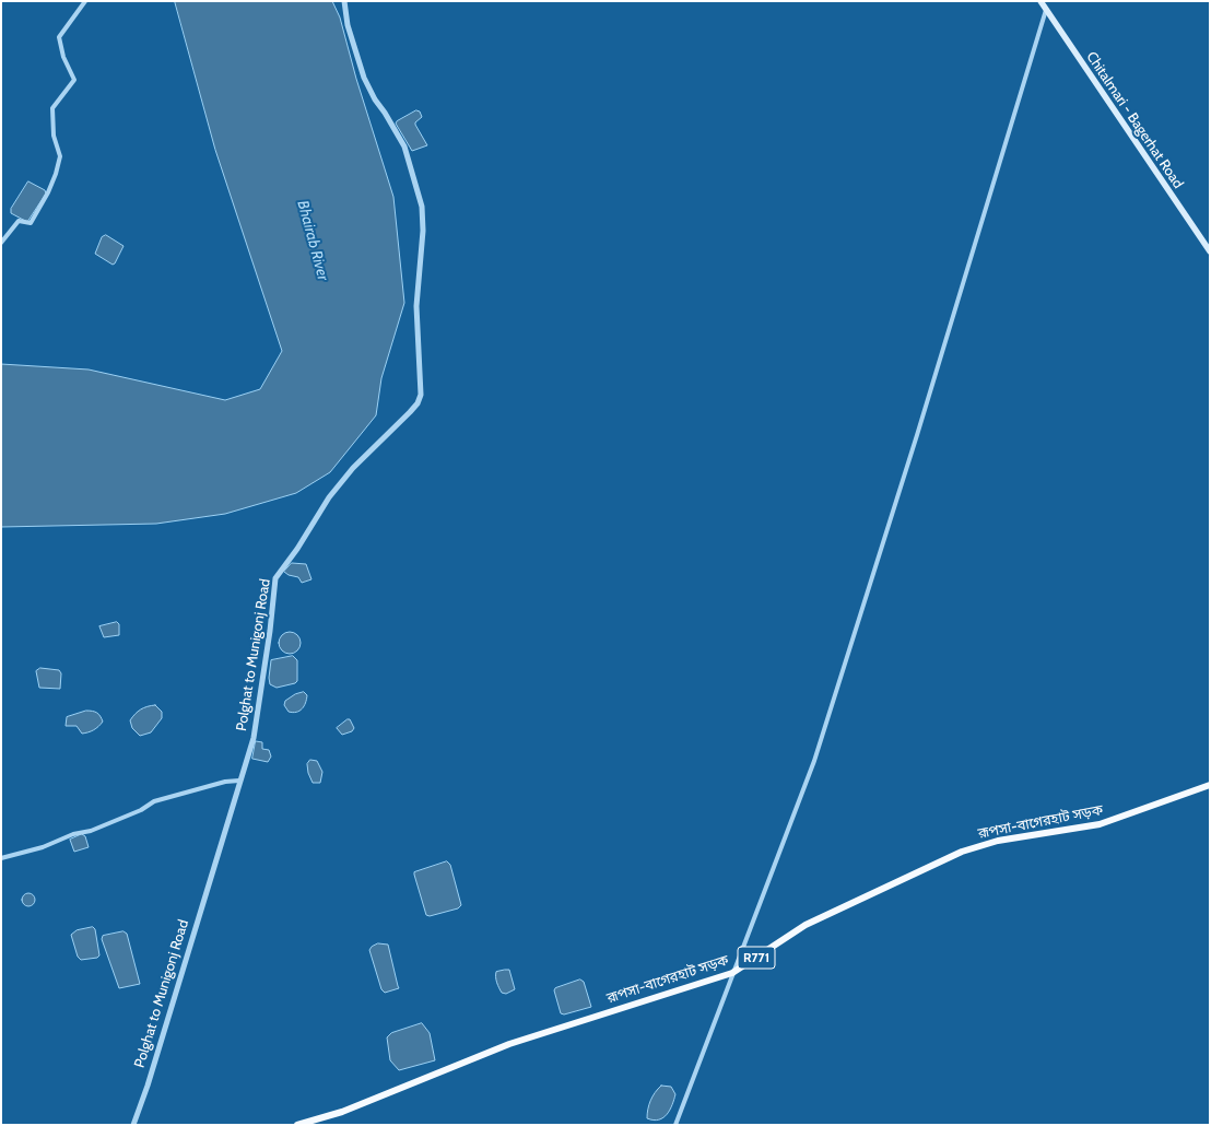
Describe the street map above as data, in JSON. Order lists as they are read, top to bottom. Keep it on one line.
{"streets":{"main road":["Chitalmari - Bagerhat Road","রূপসা-বাগেরহাট সড়ক","R771"],"street":["Polghat to Munigonj Road"]},"water":["Bhairab River"]}
